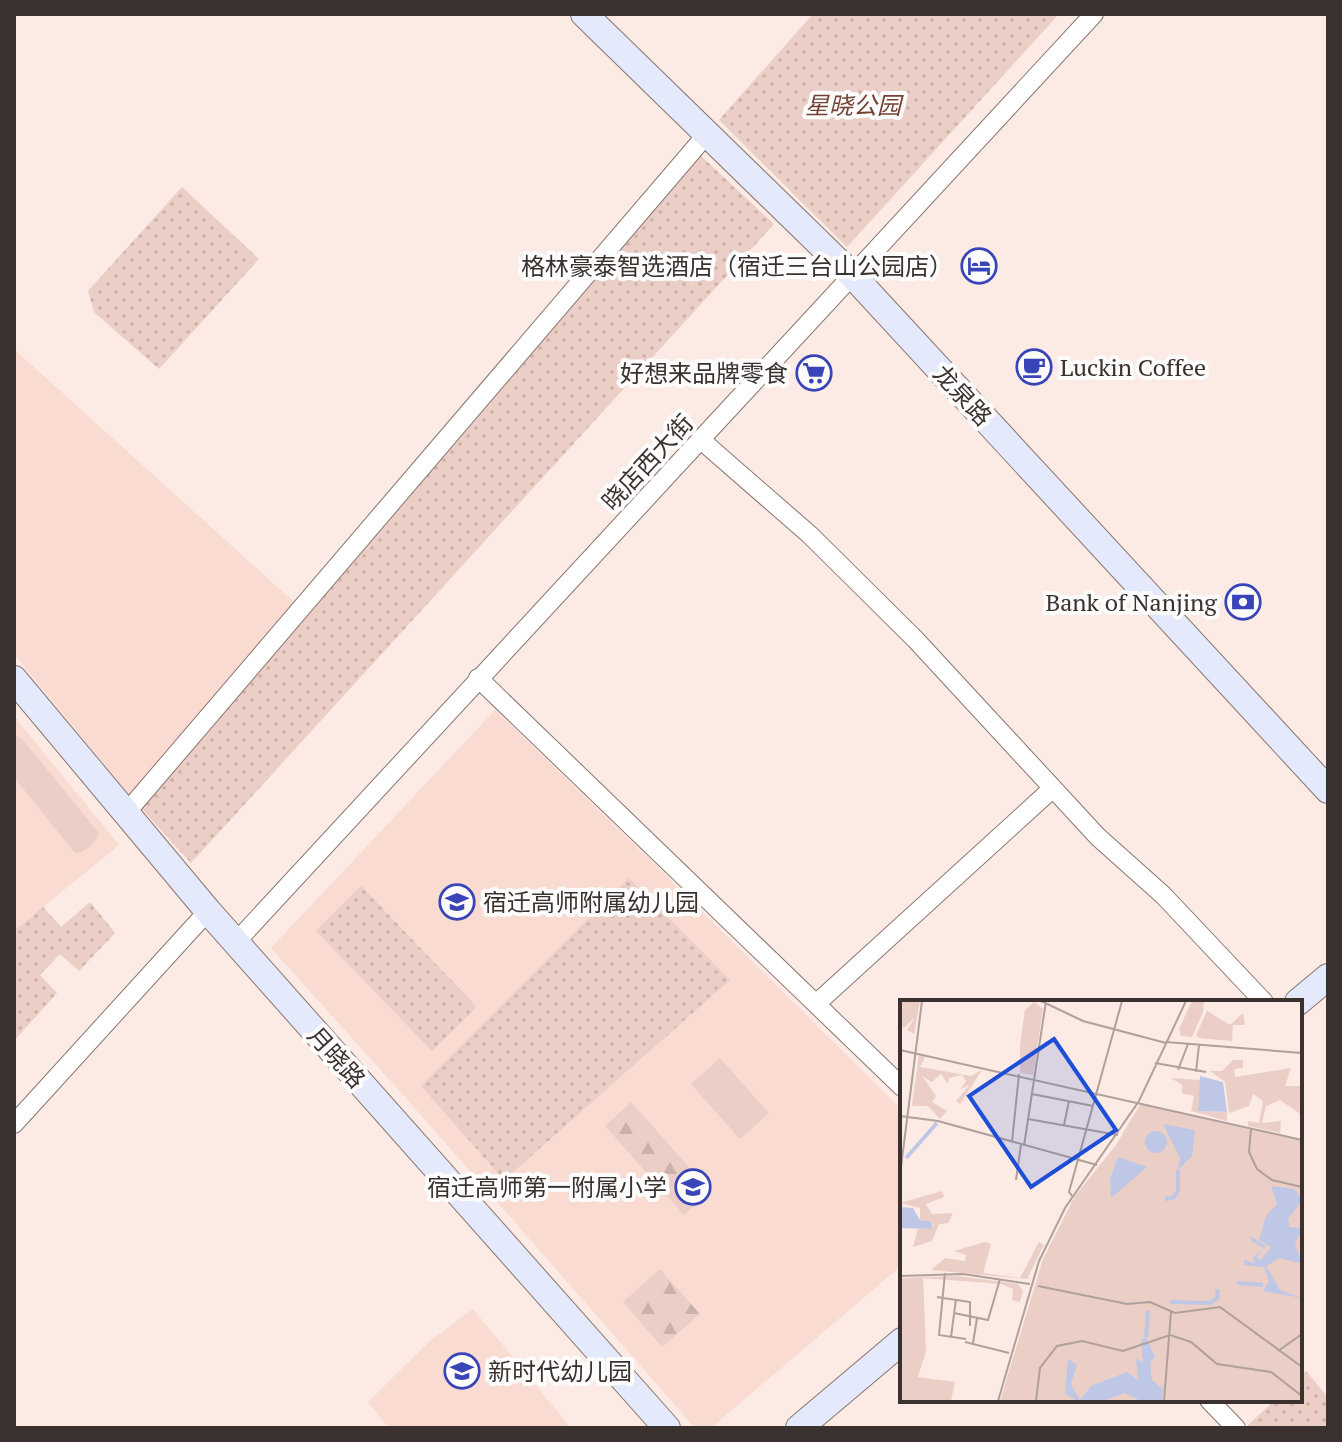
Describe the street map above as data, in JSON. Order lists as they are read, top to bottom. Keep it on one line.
{"streets":{"street":["龙泉路","晓店西大街","月晓路"]},"crossings":[["龙泉路","晓店西大街"],["晓店西大街","月晓路"]],"parks":["星晓公园"],"places":{"hotel":["格林豪泰智选酒店（宿迁三台山公园店）"],"cafe":["Luckin Coffee"],"supermarket":["好想来品牌零食"],"bank":["Bank of Nanjing"],"school or university":["宿迁高师附属幼儿园","宿迁高师第一附属小学","新时代幼儿园"]}}
